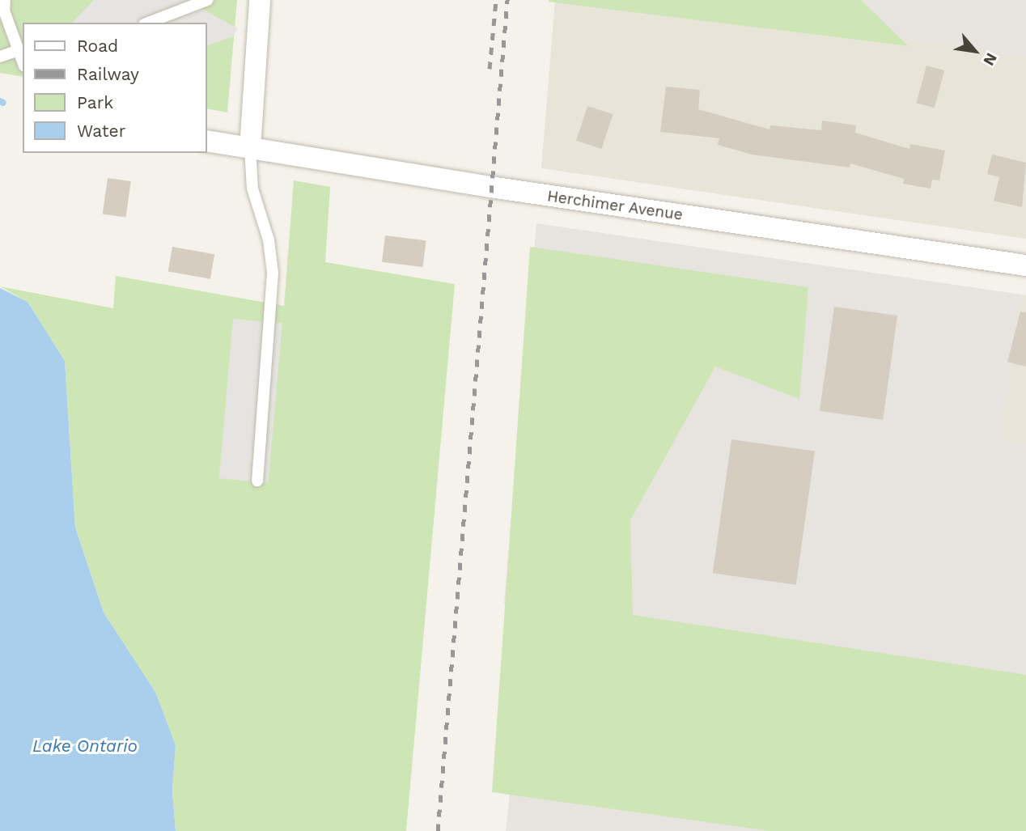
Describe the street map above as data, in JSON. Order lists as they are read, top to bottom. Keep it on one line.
{"streets":{"street":["Herchimer Avenue"]},"water":["Lake Ontario"],"legend":["Road","Railway","Park","Water"],"north":"bottom right"}
